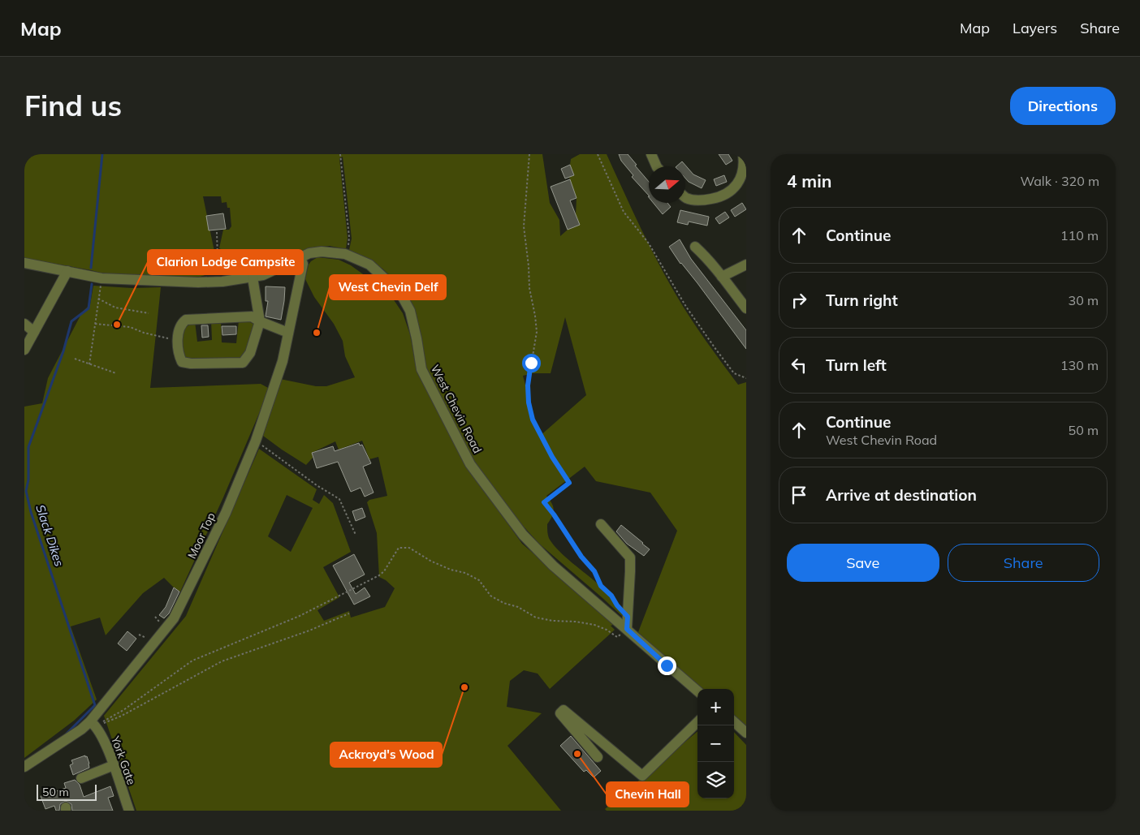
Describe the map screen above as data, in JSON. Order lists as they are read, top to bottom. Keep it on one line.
{"streets":{"street":["West Chevin Road","Moor Top","York Gate"]},"crossings":[["West Chevin Road","Moor Top"],["Moor Top","York Gate"]],"water":["Slack Dikes"],"places":["Clarion Lodge Campsite","West Chevin Delf","Ackroyd's Wood","Chevin Hall"],"scale_bar":"50 m","north":"right","page":{"header":"Map","nav":["Map","Layers","Share"],"buttons":["Directions",["Save","Share"]],"title":"Find us","heading":["4 min","Walk · 320 m"],"list":[["Continue","110 m"],["Turn right","30 m"],["Turn left","130 m"],["Continue","West Chevin Road","50 m"],"Arrive at destination"],"map_buttons":["+","−"],"scale":"50 m"}}
